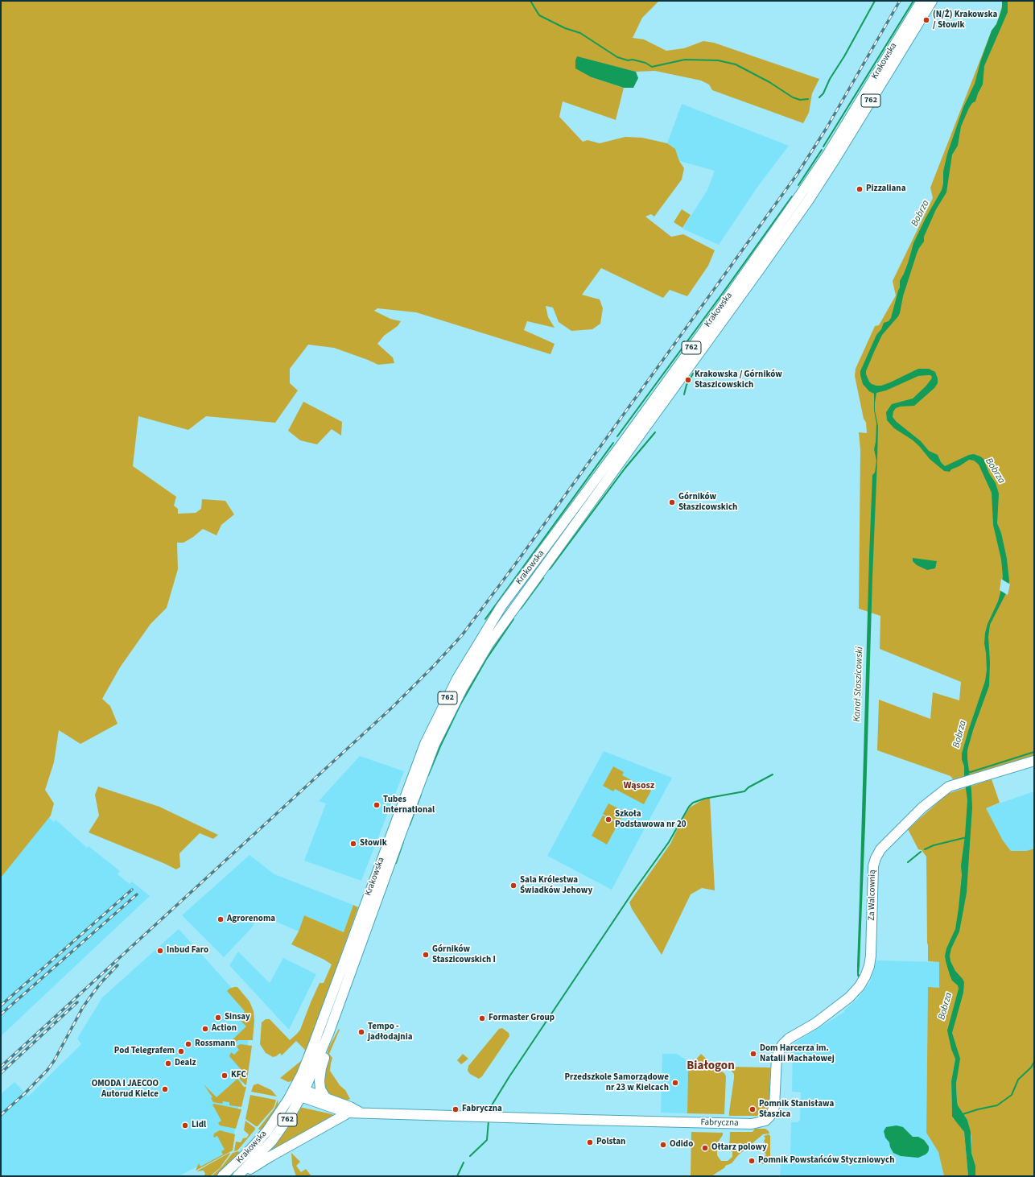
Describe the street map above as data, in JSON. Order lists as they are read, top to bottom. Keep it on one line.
{"streets":{"main road":["Krakowska","762","Za Walcownią","Fabryczna"]},"crossings":[["Krakowska","Fabryczna"],["Za Walcownią","Fabryczna"]],"districts":["Wąsosz","Białogon"],"water":["Bobrza","Kanał Staszicowski"],"places":["(N/Ż) Krakowska / Słowik","Pizzaliana","Krakowska / Górników Staszicowskich","Górników Staszicowskich","Tubes International","Szkoła Podstawowa nr 20","Słowik","Sala Królestwa Świadków Jehowy","Agrorenoma","Inbud Faro","Górników Staszicowskich I","Sinsay","Formaster Group","Action","Tempo - jadłodajnia","Rossmann","Pod Telegrafem","Dom Harcerza im. Natalii Machałowej","Dealz","KFC","Przedszkole Samorządowe nr 23 w Kielcach","OMODA I JAECOO Autorud Kielce","Fabryczna","Pomnik Stanisława Staszica","Lidl","Polstan","Odido","Ołtarz polowy","Pomnik Powstańców Styczniowych"]}
